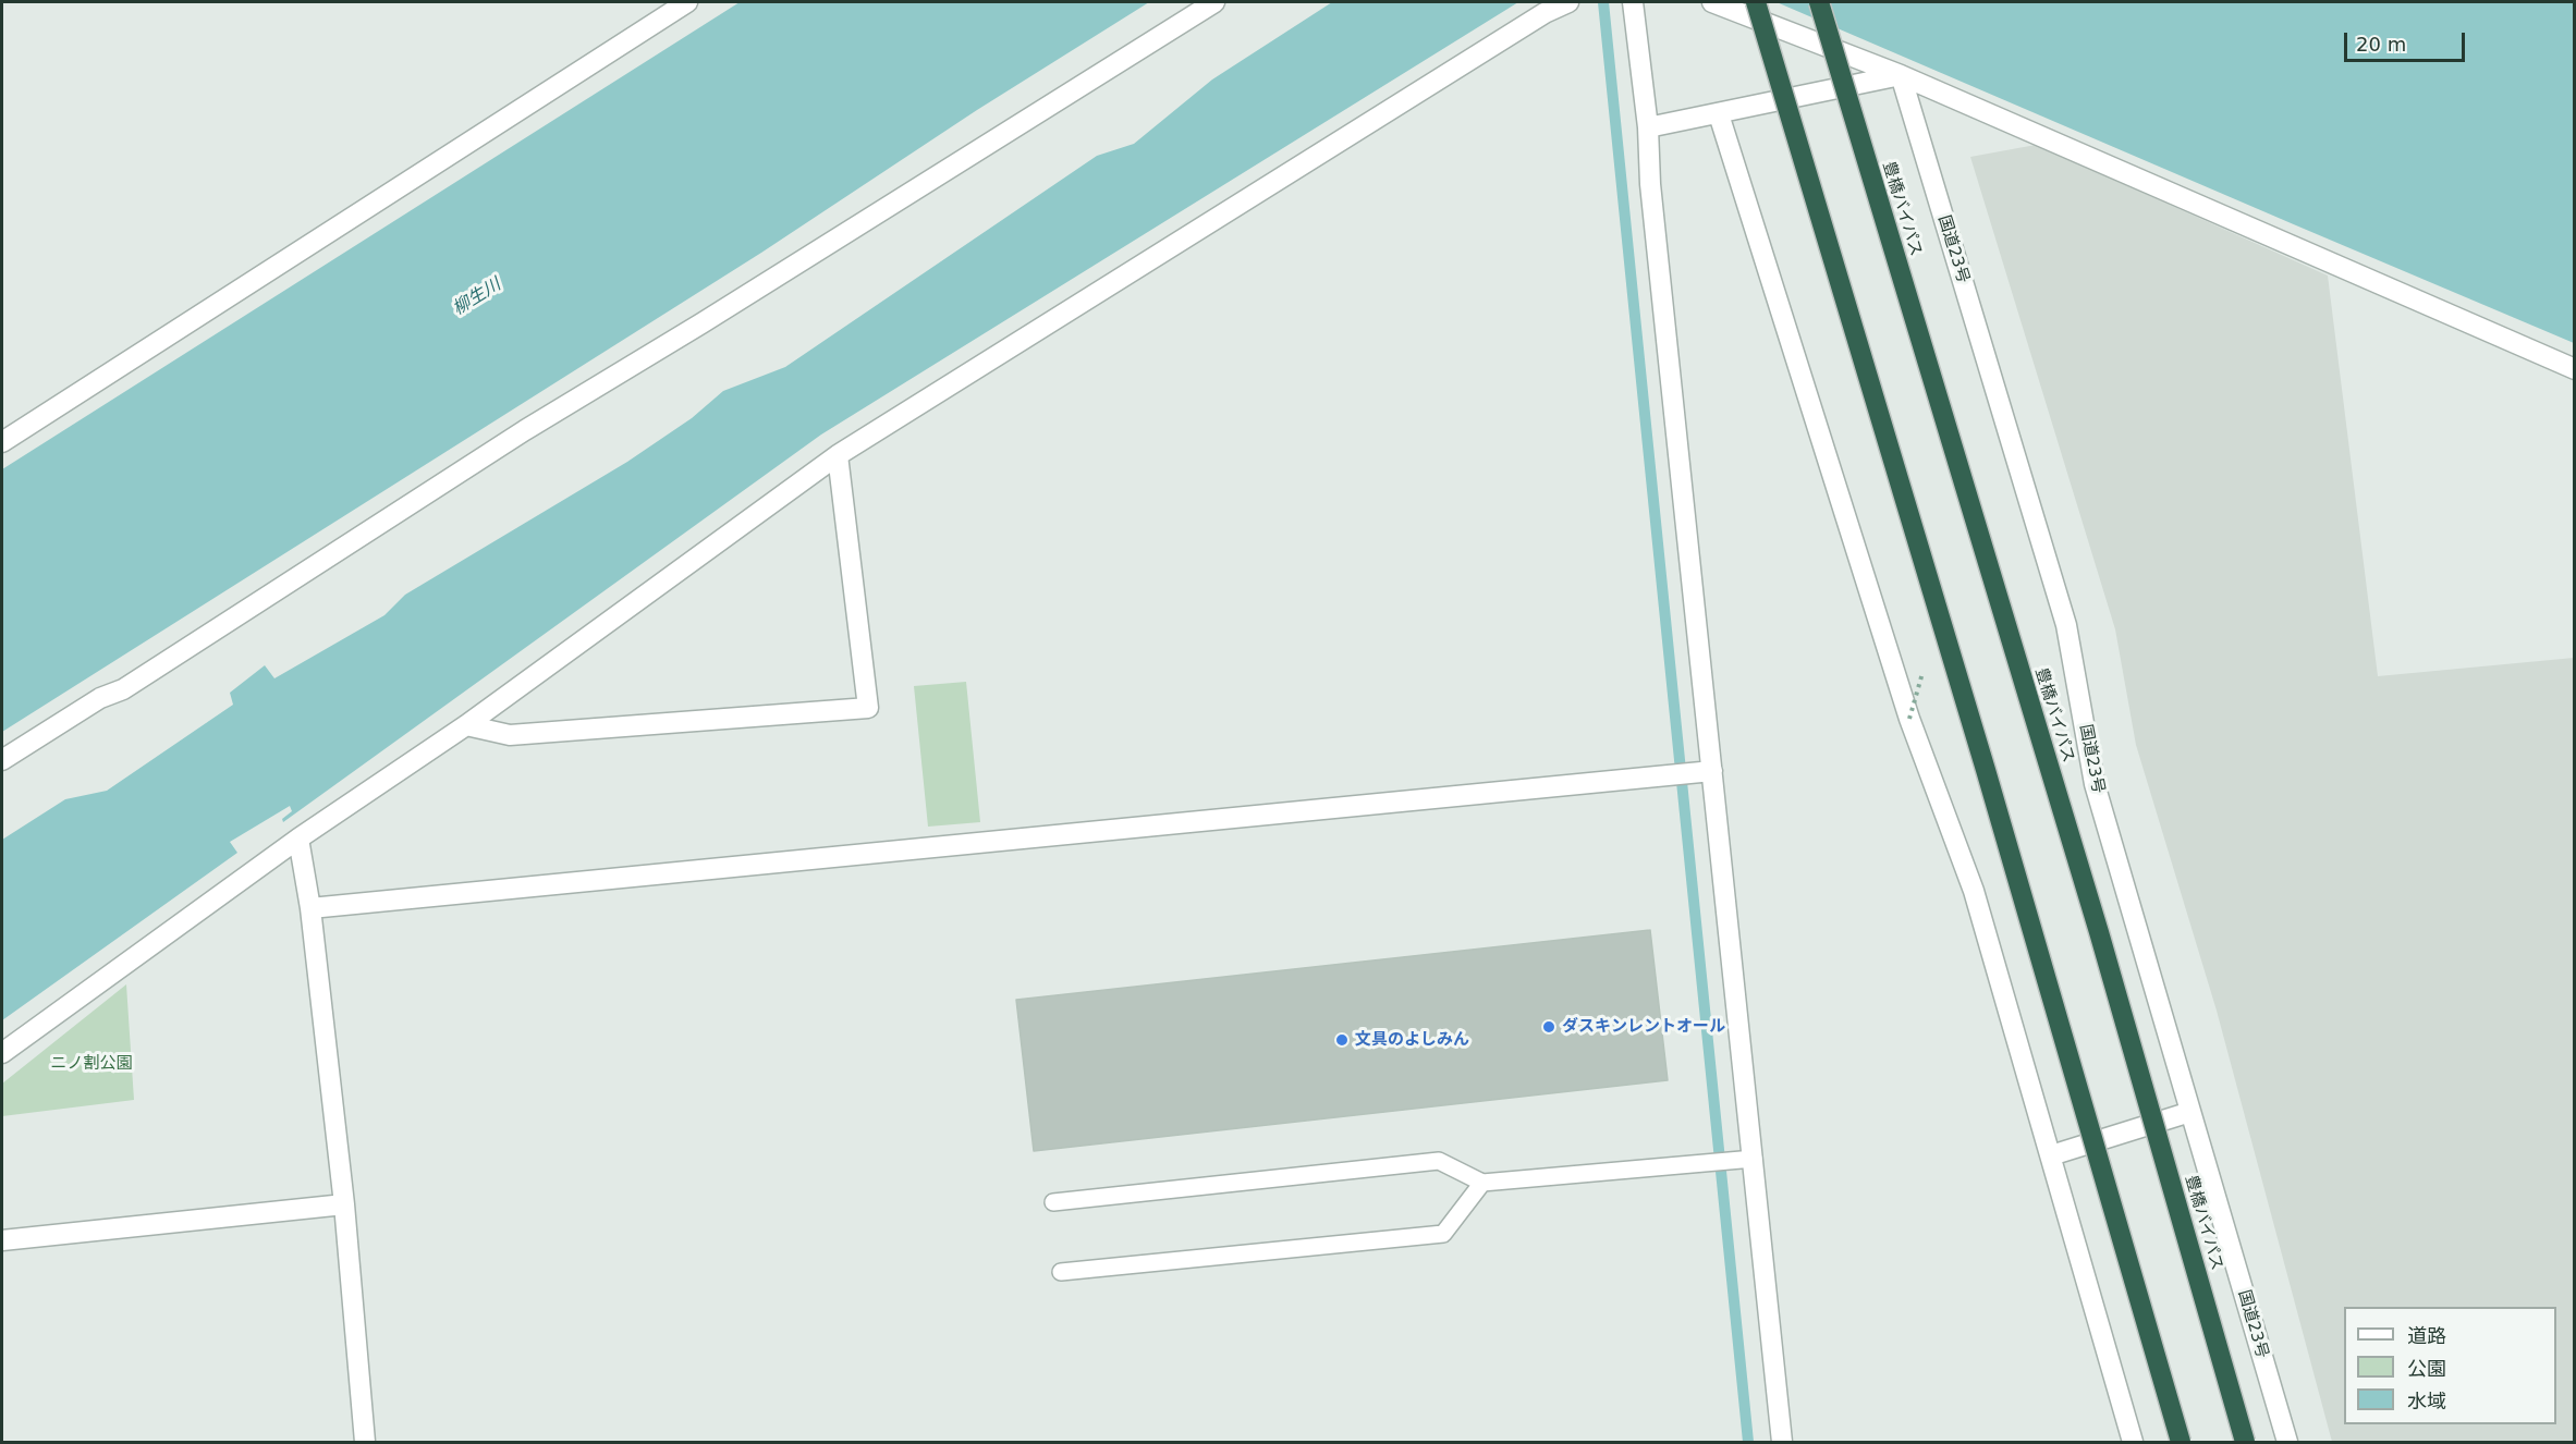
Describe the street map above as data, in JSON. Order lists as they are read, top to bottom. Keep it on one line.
{"streets":{"highway":["豊橋バイパス"],"street":["国道23号"]},"water":["柳生川"],"parks":["ニノ割公園"],"places":["ダスキンレントオール","文具のよしみん"],"legend":["道路","公園","水域"],"scale_bar":"20 m"}
